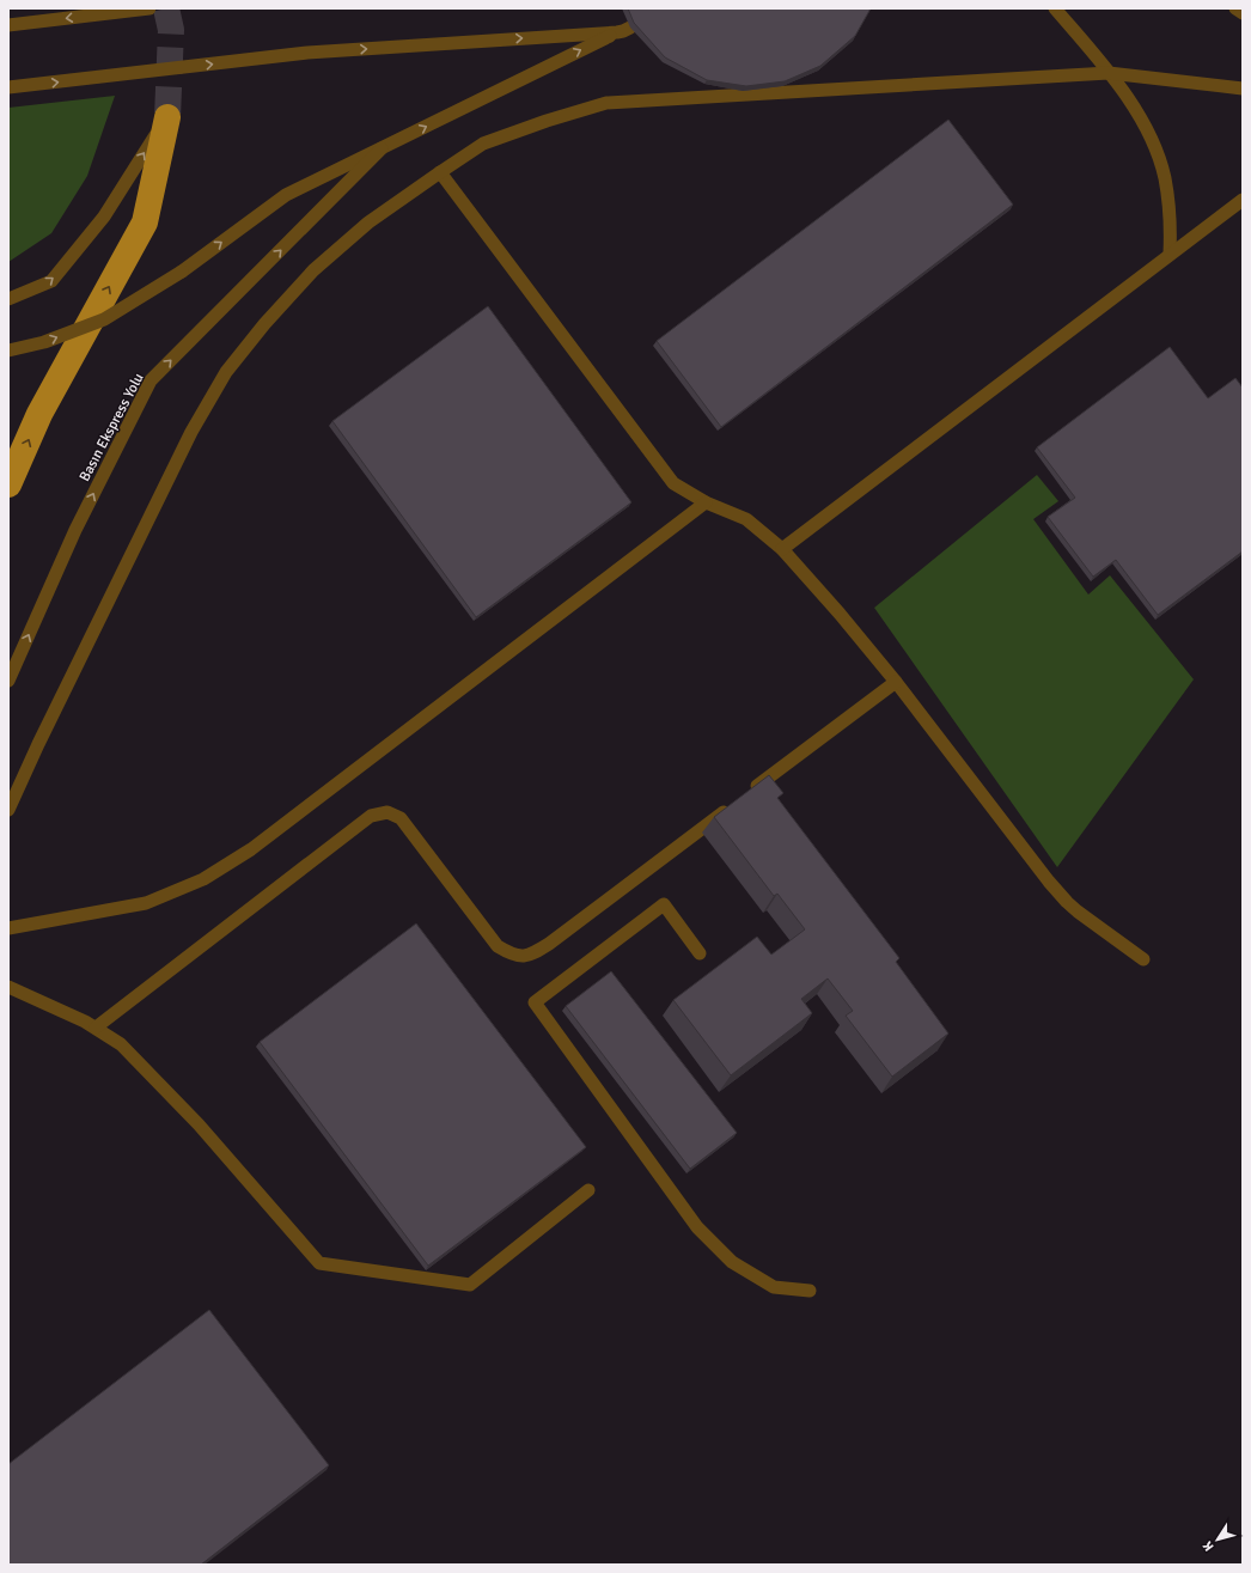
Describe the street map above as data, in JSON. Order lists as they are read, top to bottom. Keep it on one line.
{"streets":{"lane":["Basın Ekspress Yolu"]},"north":"bottom left"}
